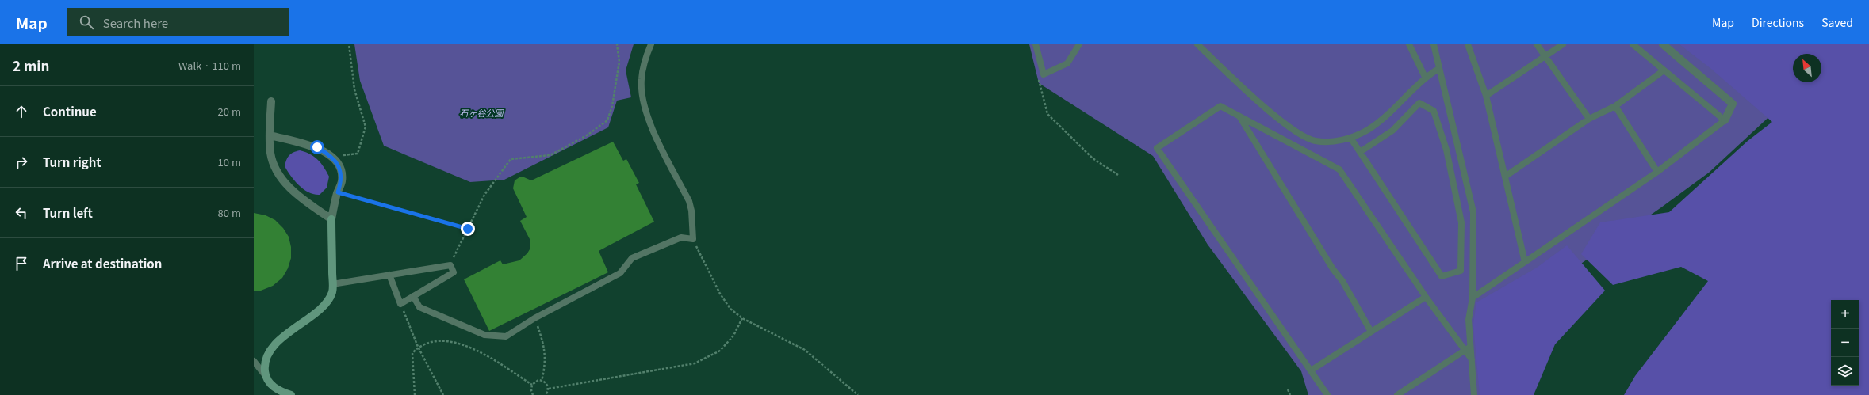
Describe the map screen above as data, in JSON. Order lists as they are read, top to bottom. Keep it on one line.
{"parks":["石ヶ谷公園"],"north":"top left","page":{"header":"Map","search":"Search here","nav":["Map","Directions","Saved"],"heading":["2 min","Walk · 110 m"],"list":[["Continue","20 m"],["Turn right","10 m"],["Turn left","80 m"],"Arrive at destination"],"map_buttons":["+","−"]}}
